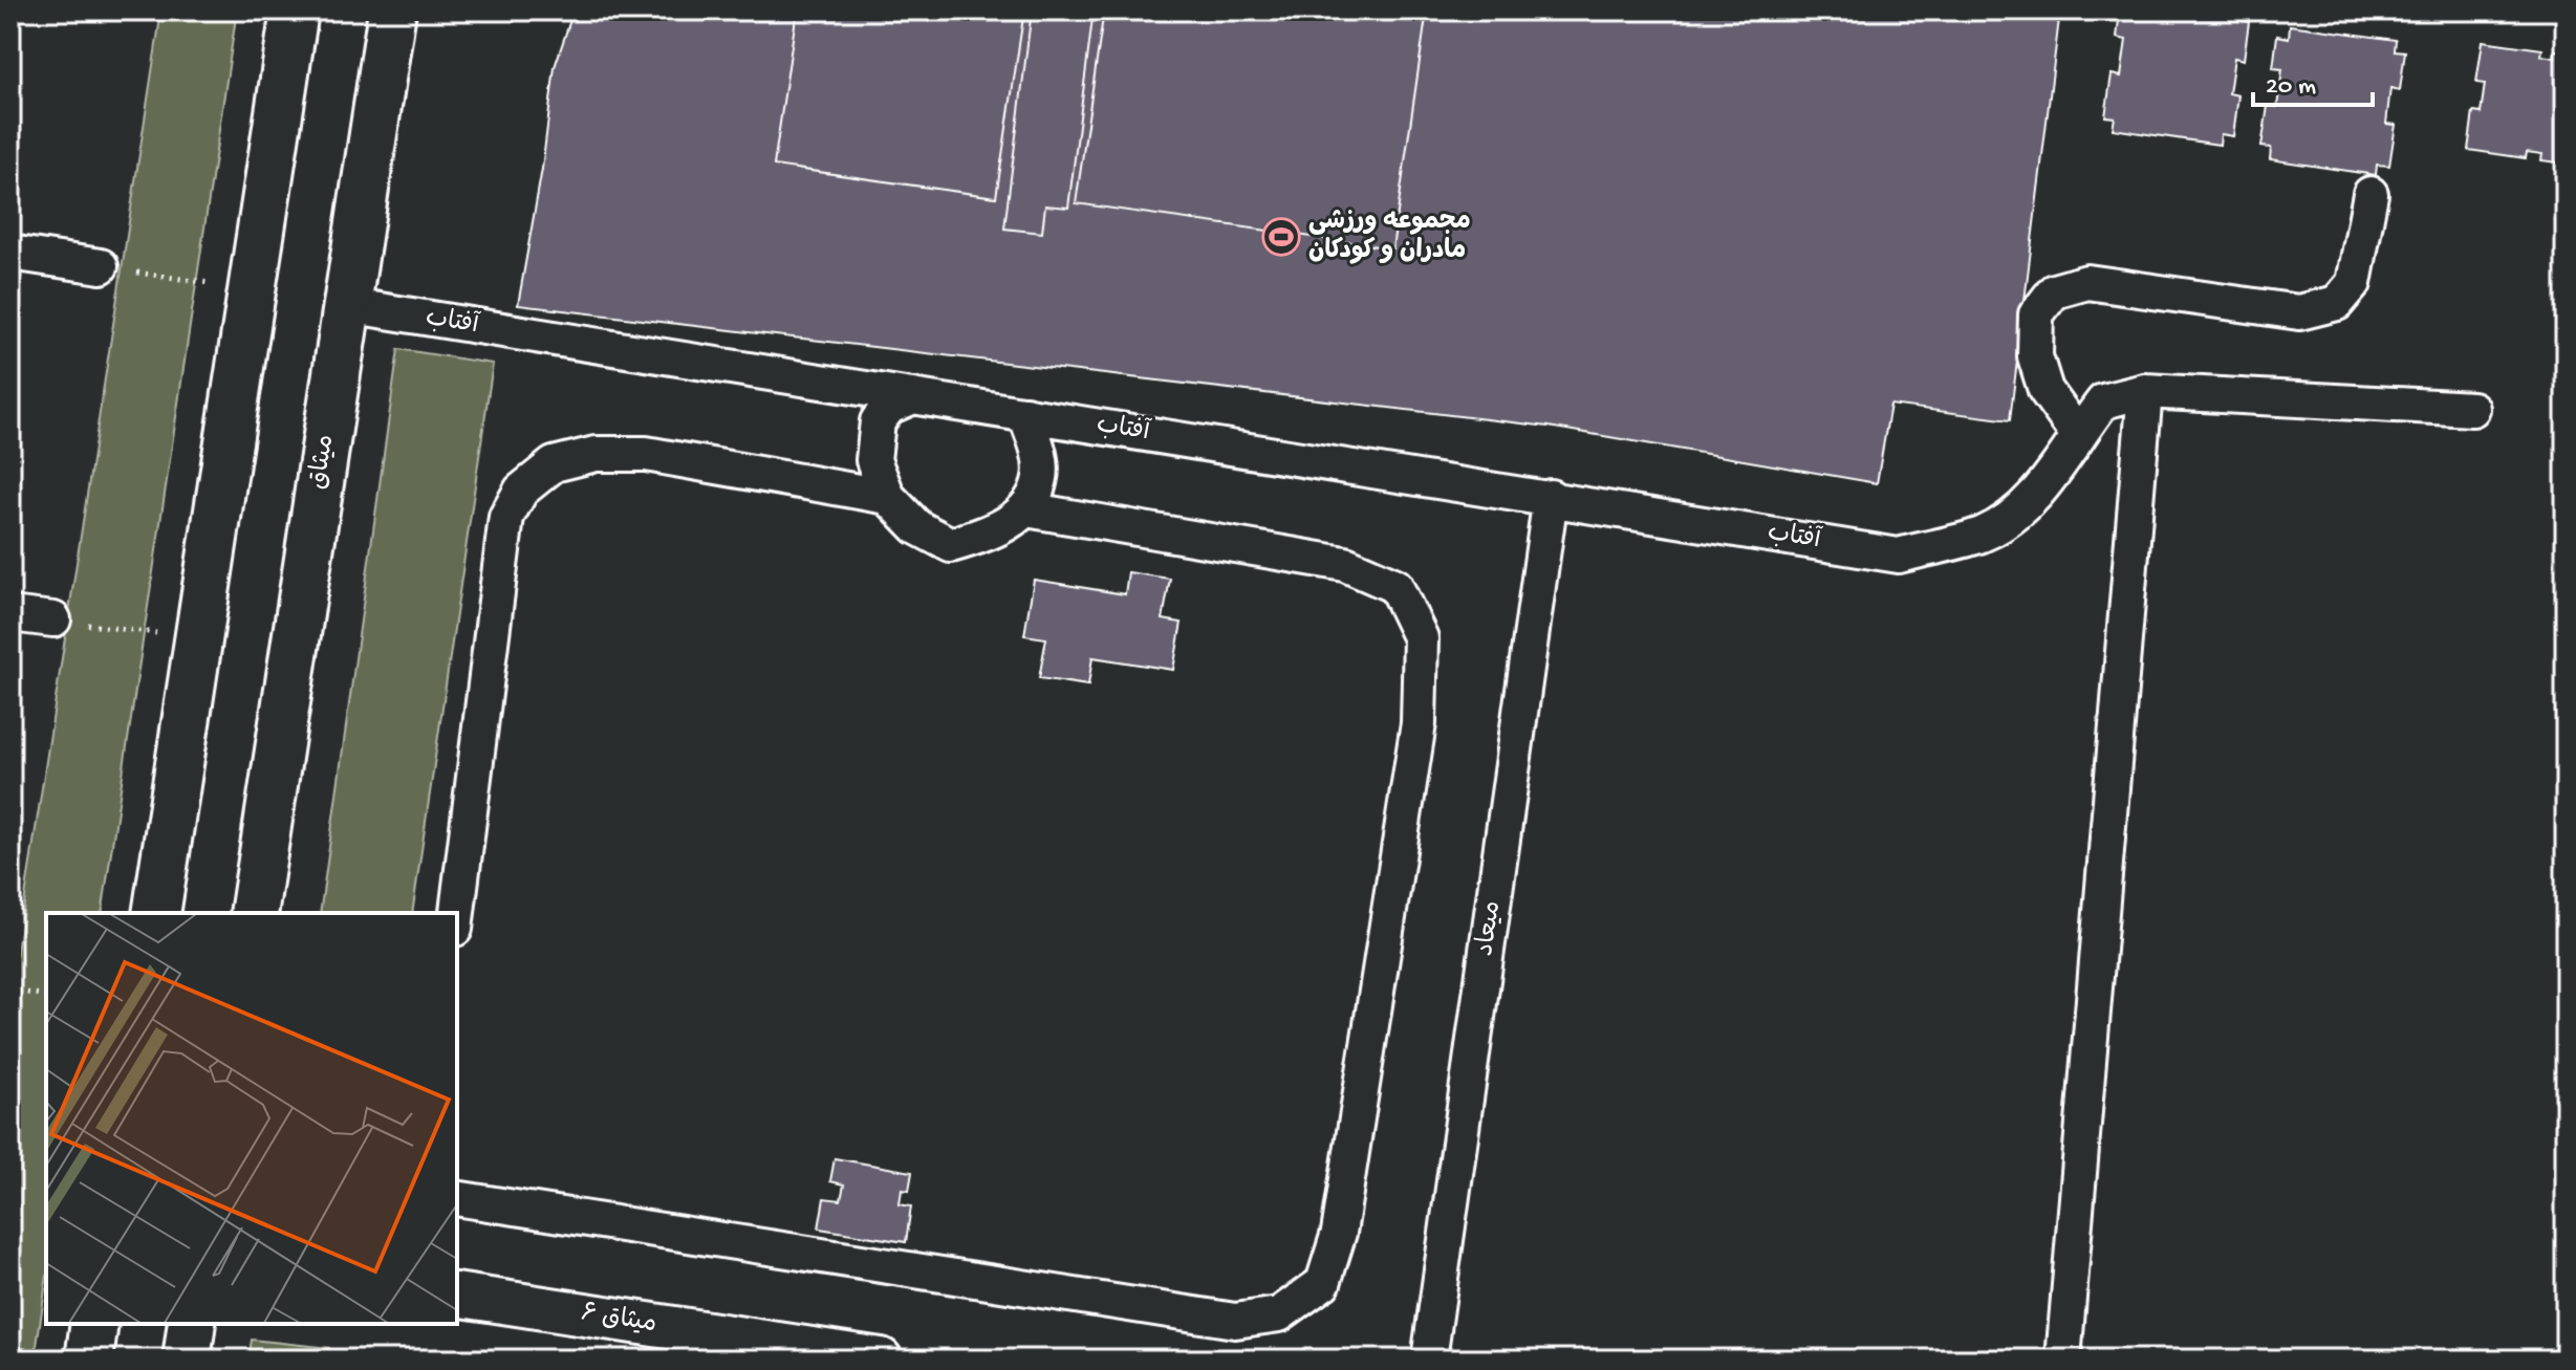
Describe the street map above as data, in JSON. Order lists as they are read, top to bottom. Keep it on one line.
{"streets":{"main road":["میثاق"],"street":["آفتاب","میعاد","میثاق ۶"]},"crossings":[["آفتاب","میثاق"],["آفتاب","میعاد"]],"places":{"sports":["مجموعه ورزشی مادران و کودکان"]},"scale_bar":"20 m"}
